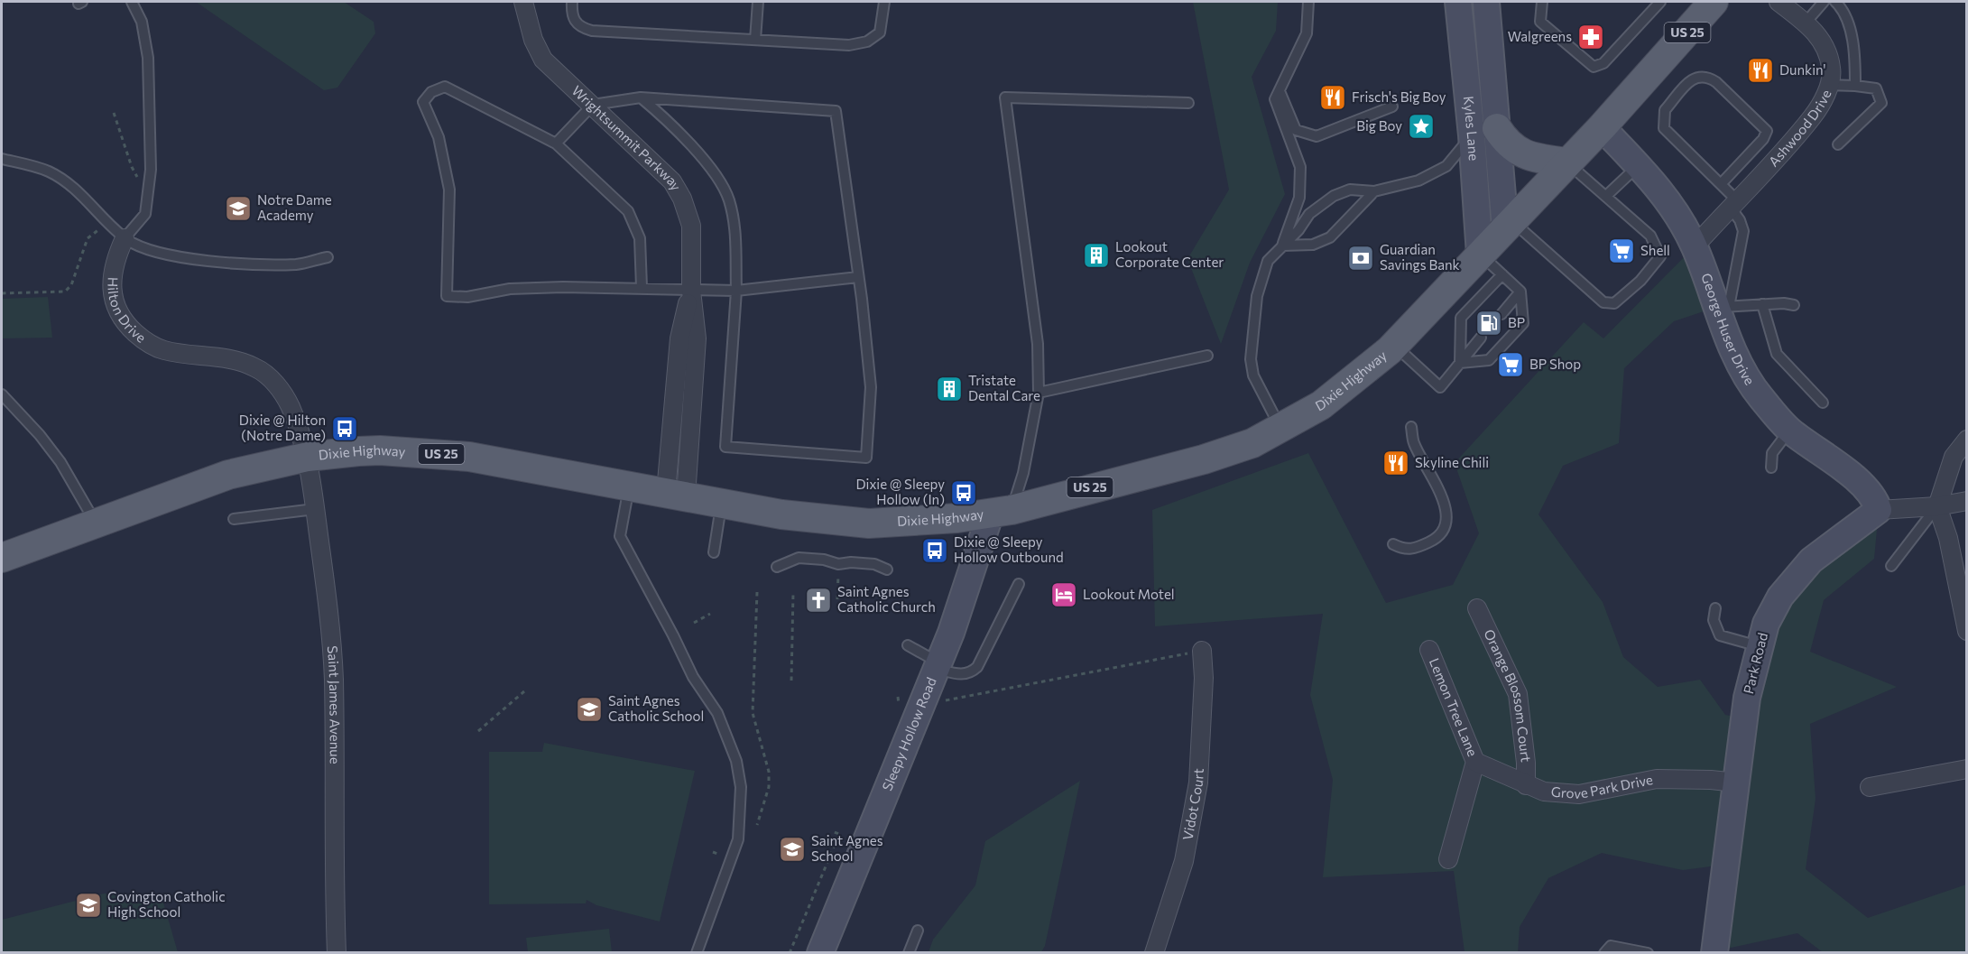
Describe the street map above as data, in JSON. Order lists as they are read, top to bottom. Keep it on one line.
{"streets":{"main road":["US 25","Dixie Highway"],"street":["Ashwood Drive","Kyles Lane","Wrightsummit Parkway","Hilton Drive","George Huser Drive","Park Road","Orange Blossom Court","Saint James Avenue","Lemon Tree Lane","Sleepy Hollow Road","Grove Park Drive","Vidot Court"]},"crossings":[["Ashwood Drive","George Huser Drive"],["Kyles Lane","Dixie Highway"],["Wrightsummit Parkway","Dixie Highway"],["Hilton Drive","Dixie Highway"],["Hilton Drive","Saint James Avenue"],["George Huser Drive","Dixie Highway"],["George Huser Drive","Park Road"],["Dixie Highway","Saint James Avenue"],["Dixie Highway","Sleepy Hollow Road"],["Park Road","Grove Park Drive"],["Orange Blossom Court","Grove Park Drive"],["Lemon Tree Lane","Grove Park Drive"]],"places":{"pharmacy":["Walgreens"],"restaurant":["Dunkin'","Frisch's Big Boy","Skyline Chili"],"place":["Big Boy"],"school or university":["Notre Dame Academy","Saint Agnes Catholic School","Saint Agnes School","Covington Catholic High School"],"supermarket":["Shell","BP Shop"],"building":["Lookout Corporate Center","Tristate Dental Care"],"bank":["Guardian Savings Bank"],"fuel station":["BP"],"bus stop":["Dixie @ Hilton (Notre Dame)","Dixie @ Sleepy Hollow (In)","Dixie @ Sleepy Hollow Outbound"],"hotel":["Lookout Motel"],"church":["Saint Agnes Catholic Church"]}}
